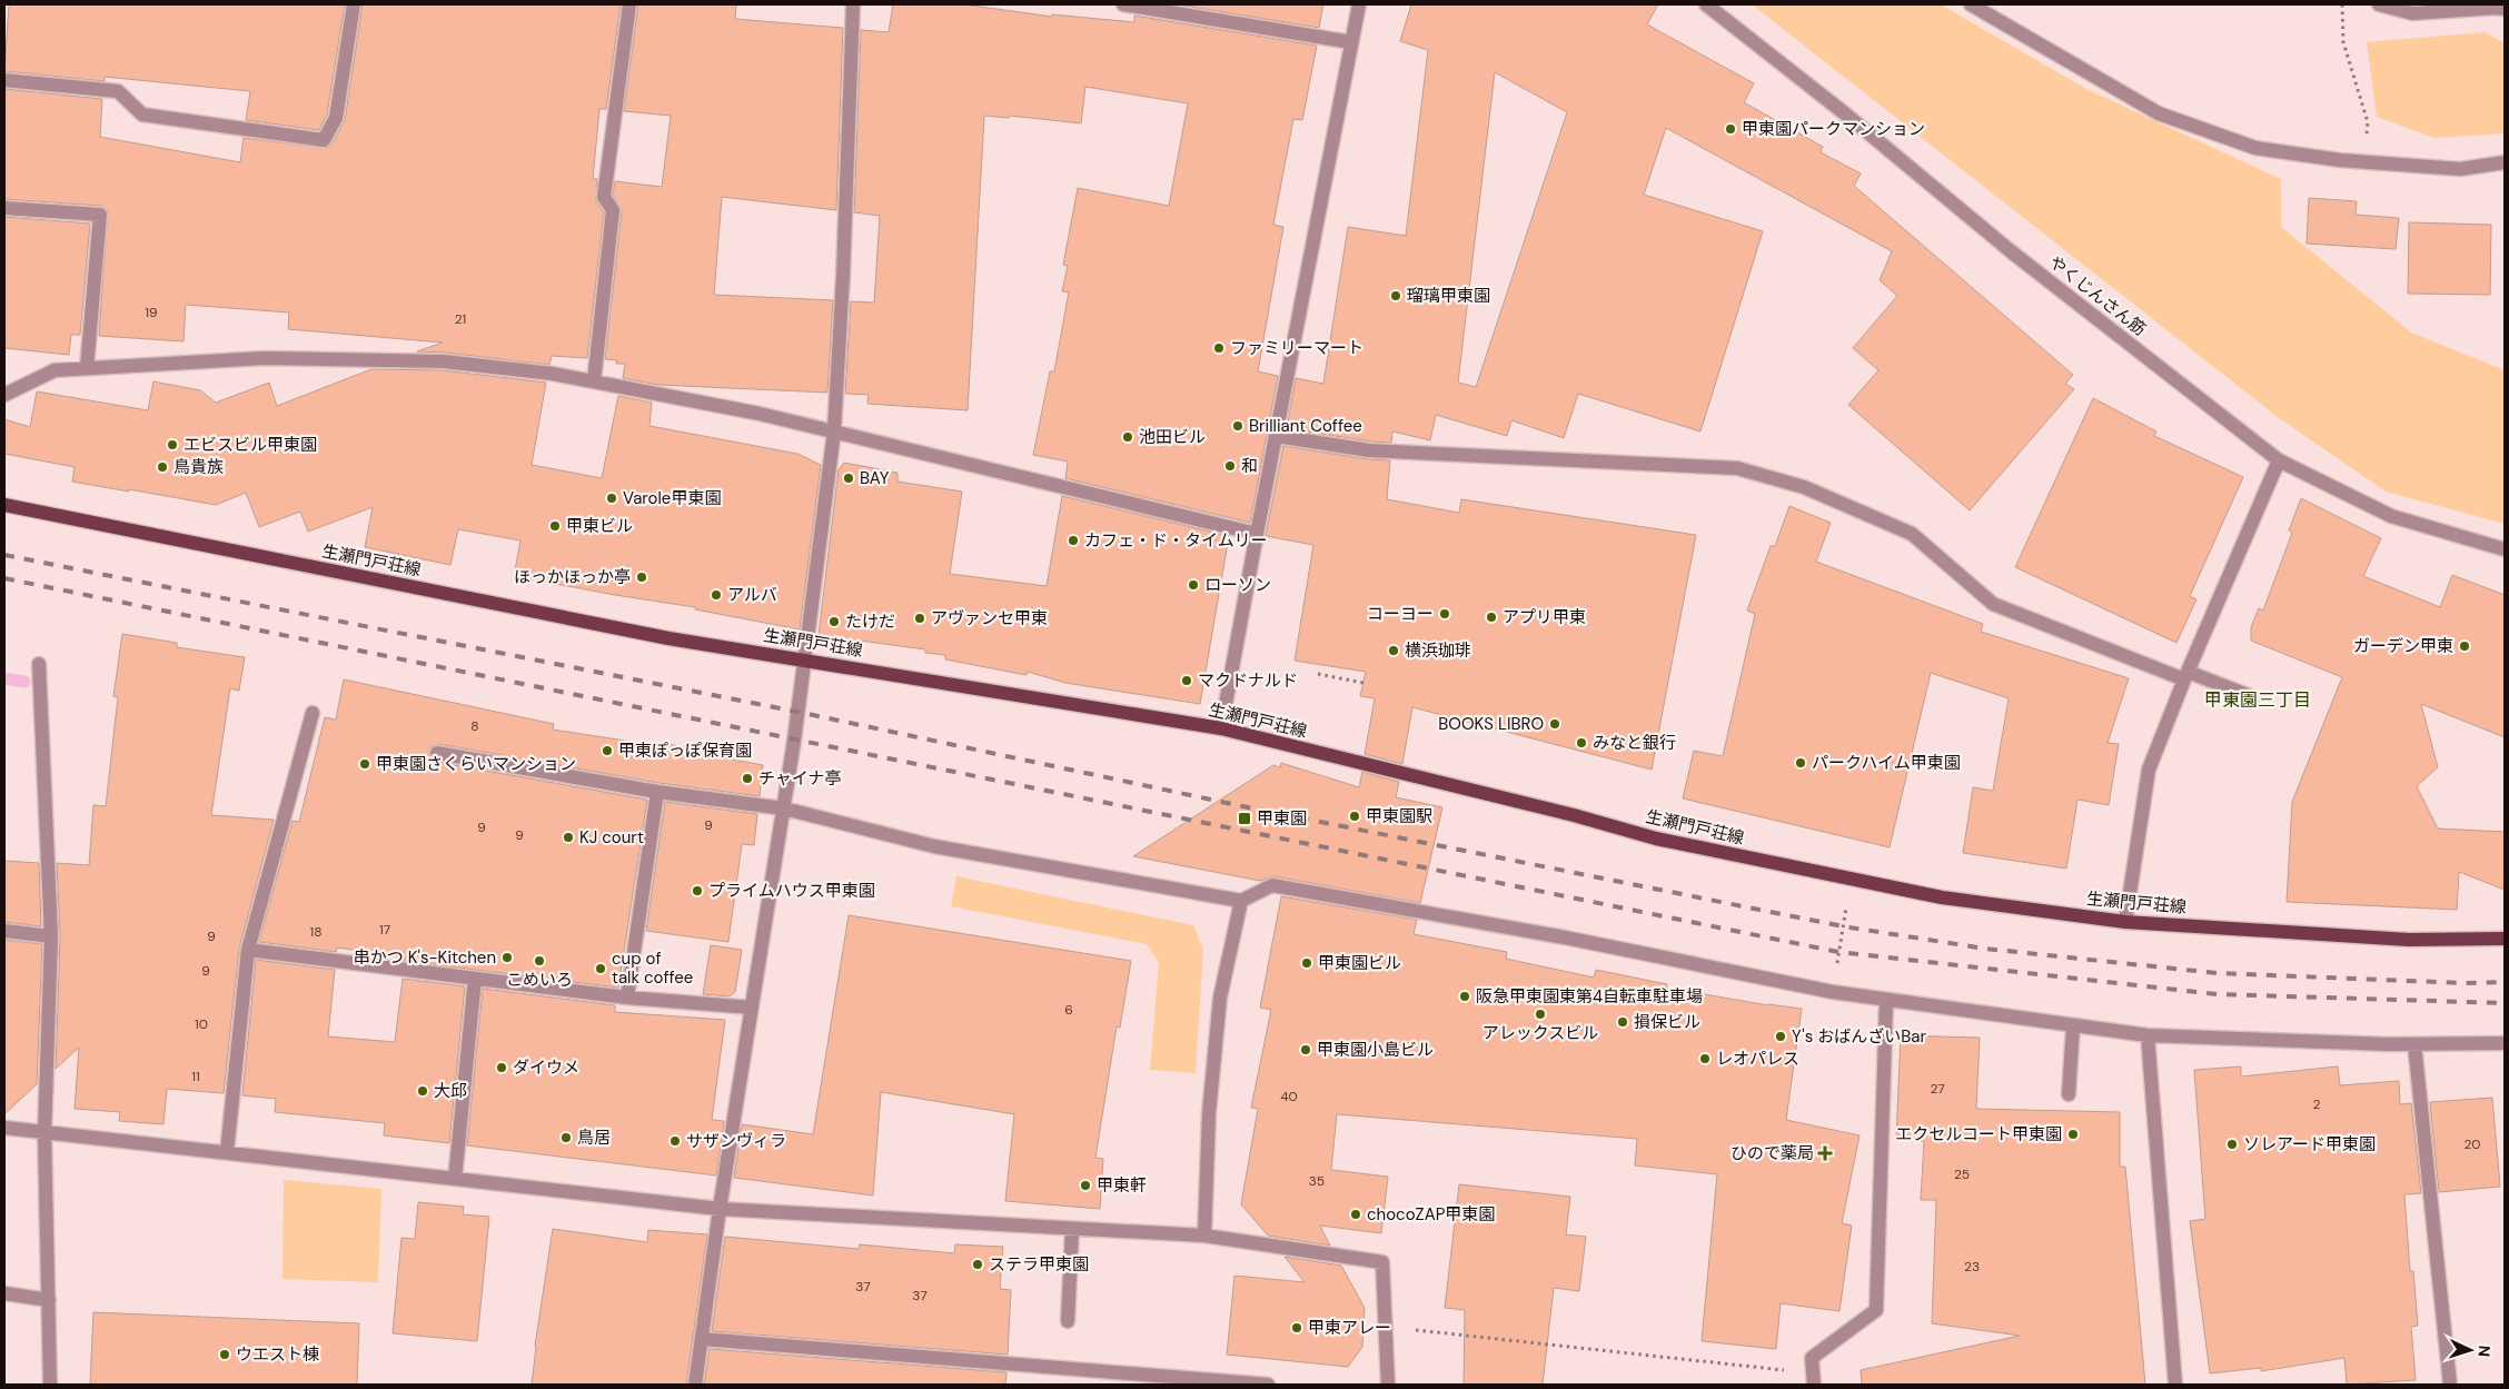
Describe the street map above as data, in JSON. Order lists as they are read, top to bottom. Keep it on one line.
{"streets":{"main road":["生瀬門戸荘線"],"street":["やくじんさん筋"]},"districts":["甲東園三丁目"],"places":{"other":["甲東園パークマンション","瑠璃甲東園","ファミリーマート","Brilliant Coffee","池田ビル","エビスビル甲東園","和","鳥貴族","BAY","Varole甲東園","甲東ビル","カフェ・ド・タイムリー","ほっかほっか亭","ローソン","アルバ","コーヨー","アプリ甲東","アヴァンセ甲東","たけだ","ガーデン甲東","横浜珈琲","マクドナルド","BOOKS LIBRO","みなと銀行","甲東ぽっぽ保育園","パークハイム甲東園","甲東園さくらいマンション","チャイナ亭","甲東園駅","KJ court","プライムハウス甲東園","串かつ K's-Kitchen","こめいろ","甲東園ビル","cup of talk coffee","阪急甲東園東第4自転車駐車場","アレックスビル","損保ビル","Y's おばんざいBar","甲東園小島ビル","レオパレス","ダイウメ","大邱","エクセルコート甲東園","鳥居","サザンヴィラ","ソレアード甲東園","甲東軒","chocoZAP甲東園","ステラ甲東園","甲東アレー","ウエスト棟"],"transit":["甲東園"],"health":["ひので薬局"]},"house_numbers":["19","21","8","9","9","9","17","18","9","9","6","10","11","27","40","2","20","25","35","23","37","37"],"north":"right"}
